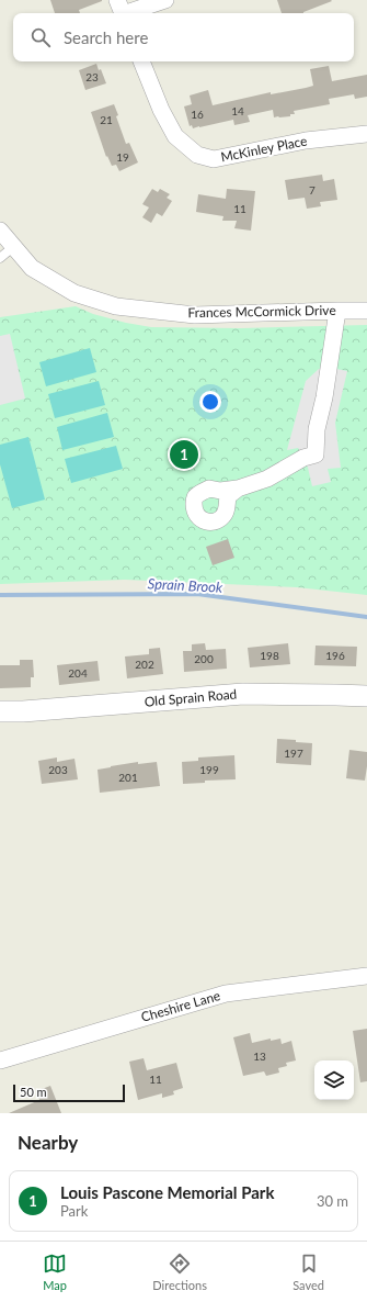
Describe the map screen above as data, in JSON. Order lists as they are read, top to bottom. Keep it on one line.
{"streets":{"street":["McKinley Place","Frances McCormick Drive","Old Sprain Road","Cheshire Lane"]},"water":["Sprain Brook"],"house_numbers":["23","14","16","21","19","7","11","198","196","200","202","204","197","203","199","201","13","11"],"scale_bar":"50 m","page":{"search":"Search here","pins":"1","scale":"50 m","heading":"Nearby","list":[{"mark":"1","name":"Louis Pascone Memorial Park","note":"Park","value":"30 m"}],"nav":["Map","Directions","Saved"]}}
